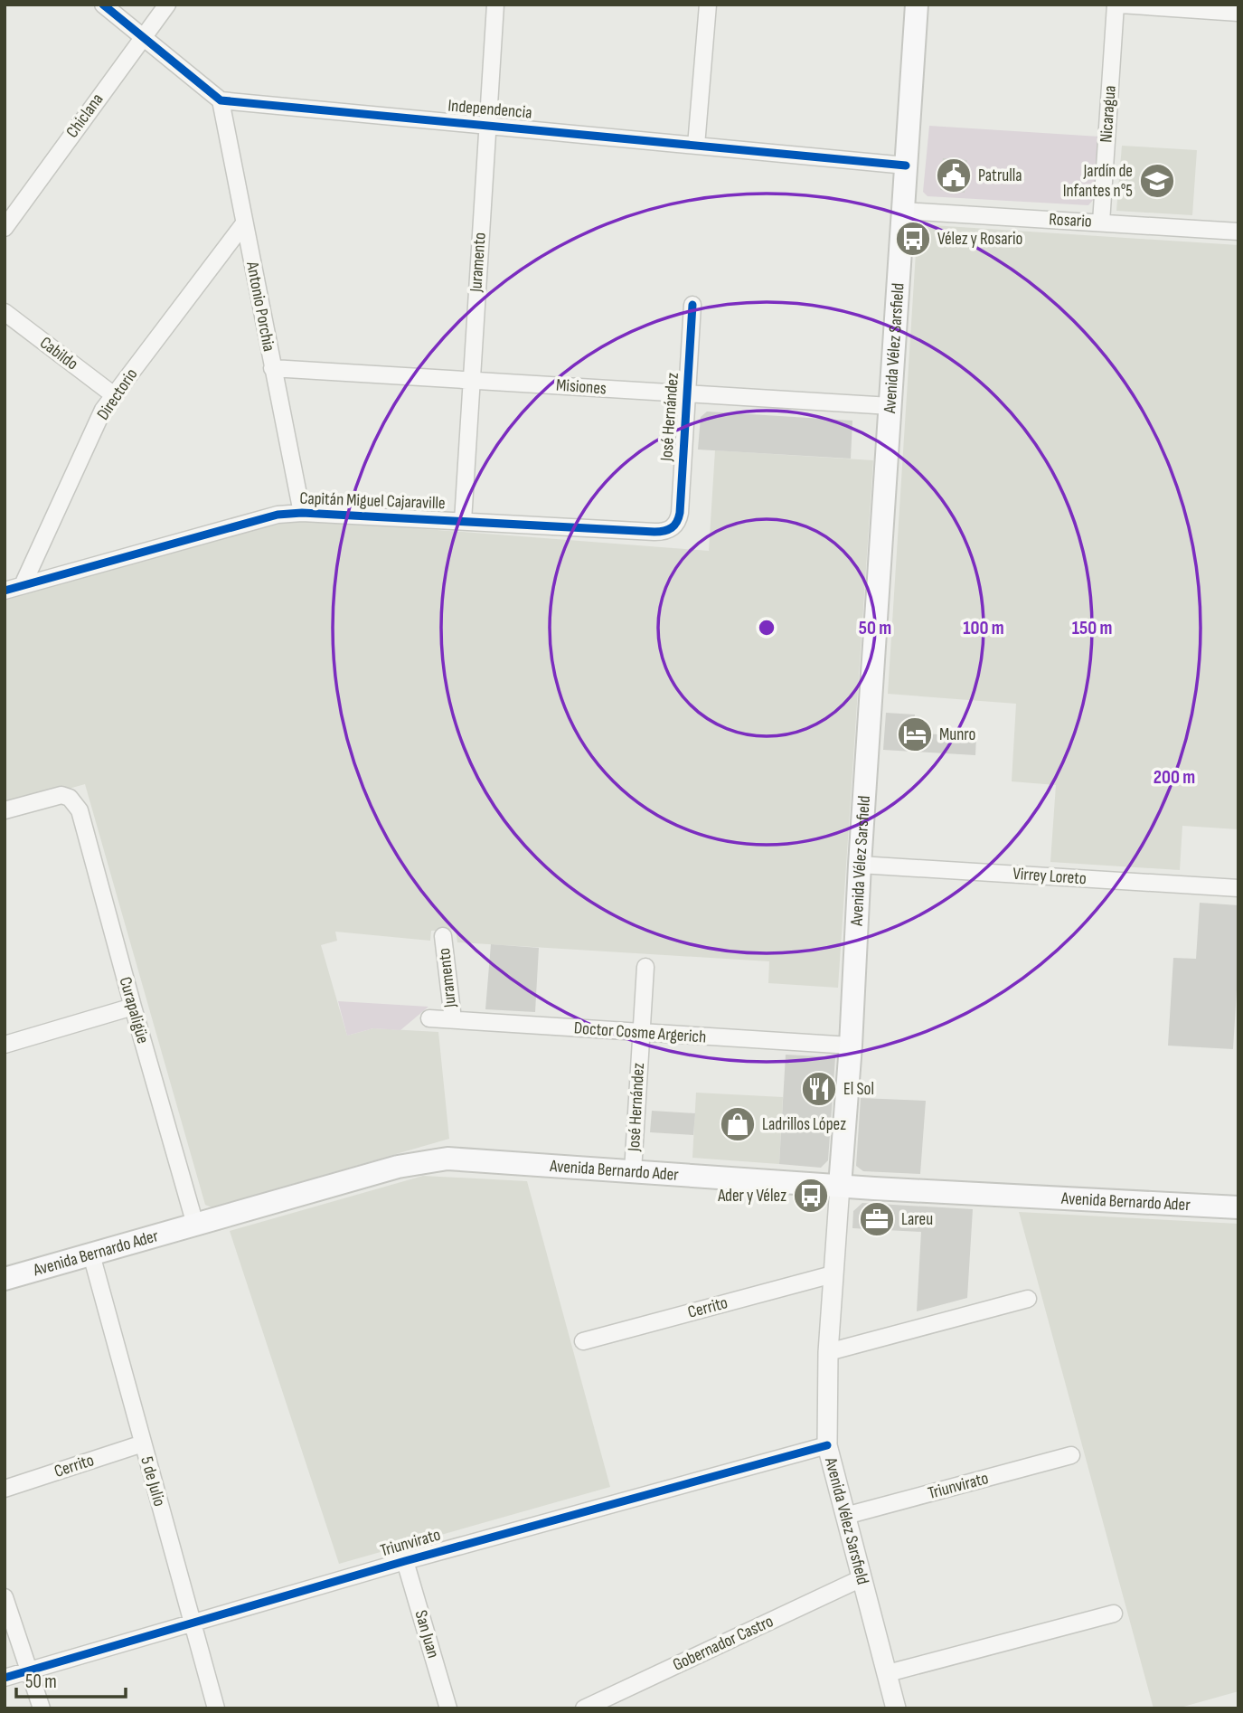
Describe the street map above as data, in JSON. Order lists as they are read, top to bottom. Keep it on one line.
{"streets":{"main road":["Avenida Vélez Sarsfield","Avenida Bernardo Ader"],"street":["Independencia","Nicaragua","Chiclana","Rosario","Juramento","Antonio Porchia","Cabildo","Misiones","Directorio","José Hernández","Capitán Miguel Cajaraville","Virrey Loreto","Curapaligüe","Doctor Cosme Argerich","Cerrito","5 de Julio","Triunvirato","San Juan","Gobernador Castro"]},"crossings":[["Independencia","Juramento"],["Independencia","Antonio Porchia"],["Independencia","Avenida Vélez Sarsfield"],["Nicaragua","Rosario"],["Rosario","Avenida Vélez Sarsfield"],["Juramento","Misiones"],["Juramento","Capitán Miguel Cajaraville"],["Juramento","Doctor Cosme Argerich"],["Antonio Porchia","Misiones"],["Antonio Porchia","Directorio"],["Antonio Porchia","Capitán Miguel Cajaraville"],["Avenida Vélez Sarsfield","Misiones"],["Avenida Vélez Sarsfield","Virrey Loreto"],["Avenida Vélez Sarsfield","Doctor Cosme Argerich"],["Avenida Vélez Sarsfield","Avenida Bernardo Ader"],["Avenida Vélez Sarsfield","Cerrito"],["Avenida Vélez Sarsfield","Triunvirato"],["Avenida Vélez Sarsfield","Gobernador Castro"],["Cabildo","Directorio"],["Misiones","José Hernández"],["Directorio","Capitán Miguel Cajaraville"],["José Hernández","Capitán Miguel Cajaraville"],["José Hernández","Doctor Cosme Argerich"],["José Hernández","Avenida Bernardo Ader"],["Curapaligüe","Avenida Bernardo Ader"],["Avenida Bernardo Ader","5 de Julio"],["Cerrito","5 de Julio"],["5 de Julio","Triunvirato"],["Triunvirato","San Juan"]],"places":{"public building":["Patrulla"],"school or university":["Jardín de Infantes n°5"],"bus stop":["Vélez y Rosario","Ader y Vélez"],"hotel":["Munro"],"restaurant":["El Sol"],"shop":["Ladrillos López"],"office":["Lareu"]},"scale_bar":"50 m","rings":["50 m","100 m","150 m","200 m"]}
